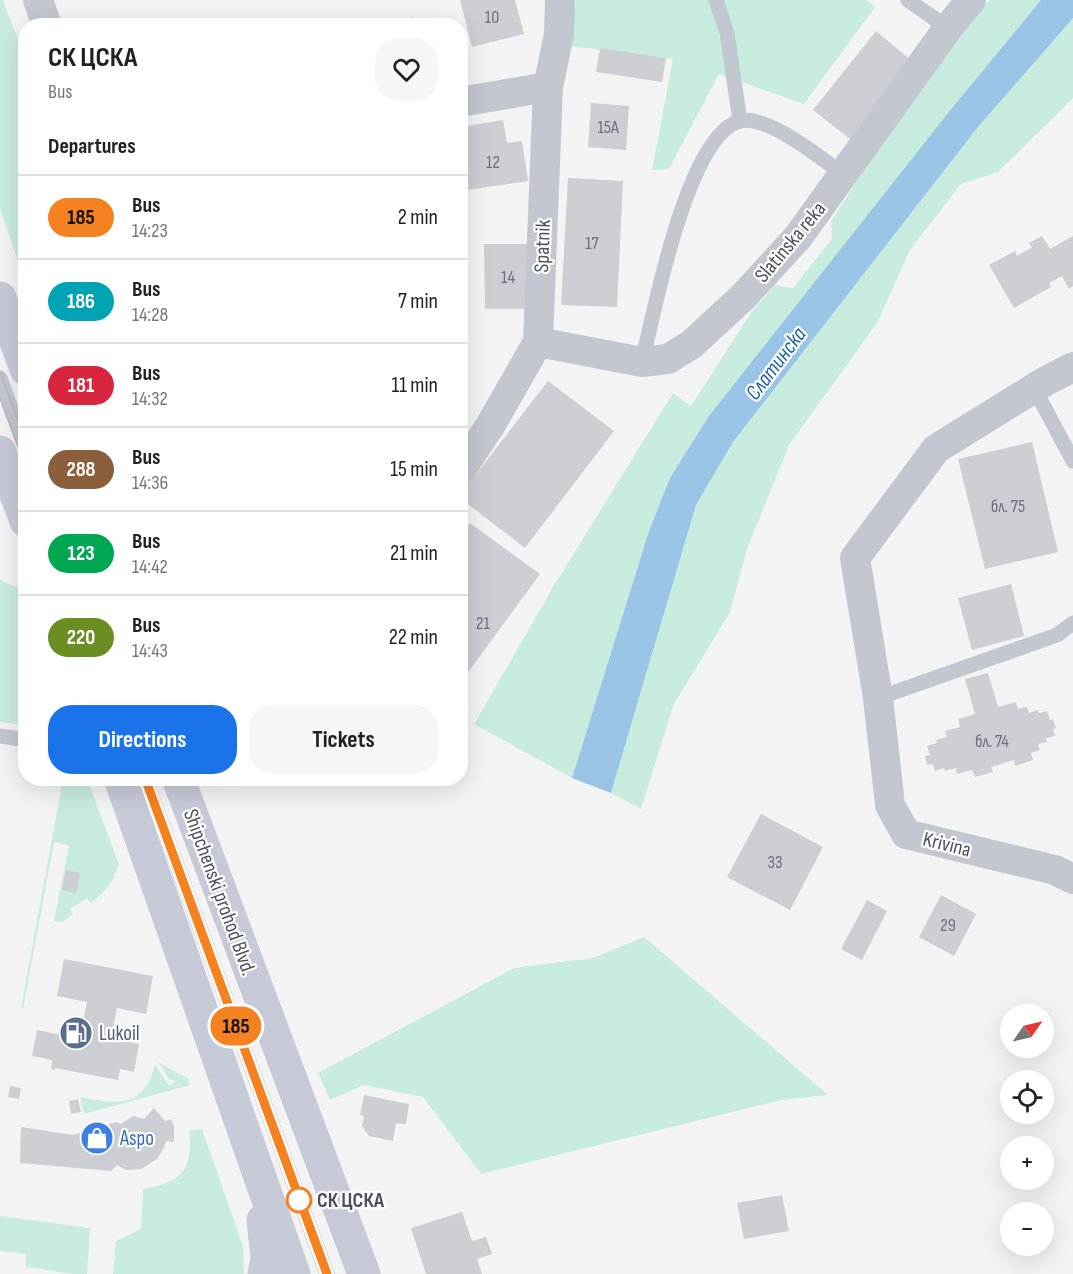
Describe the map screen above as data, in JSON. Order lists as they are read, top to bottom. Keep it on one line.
{"streets":{"main road":["Shipchenski prohod Blvd."],"street":["Slatinska reka","Spatnik","Krivina"]},"crossings":[["Slatinska reka","Spatnik"]],"water":["Слатинска"],"places":{"fuel station":["Lukoil"],"shop":["Aspo"],"other":["СК ЦСКА"]},"lines":["bus line 185"],"house_numbers":["10","15А","12","17","14","бл. 75","21","бл. 74","33","29"],"north":"top right","page":{"on_map":"185","heading":[["СК ЦСКА","Bus"],"Departures"],"list":[{"mark":"185","name":"Bus","note":"14:23","value":"2 min"},{"mark":"186","name":"Bus","note":"14:28","value":"7 min"},{"mark":"181","name":"Bus","note":"14:32","value":"11 min"},{"mark":"288","name":"Bus","note":"14:36","value":"15 min"},{"mark":"123","name":"Bus","note":"14:42","value":"21 min"},{"mark":"220","name":"Bus","note":"14:43","value":"22 min"}],"buttons":["Directions","Tickets"],"map_buttons":["+","−"]}}
